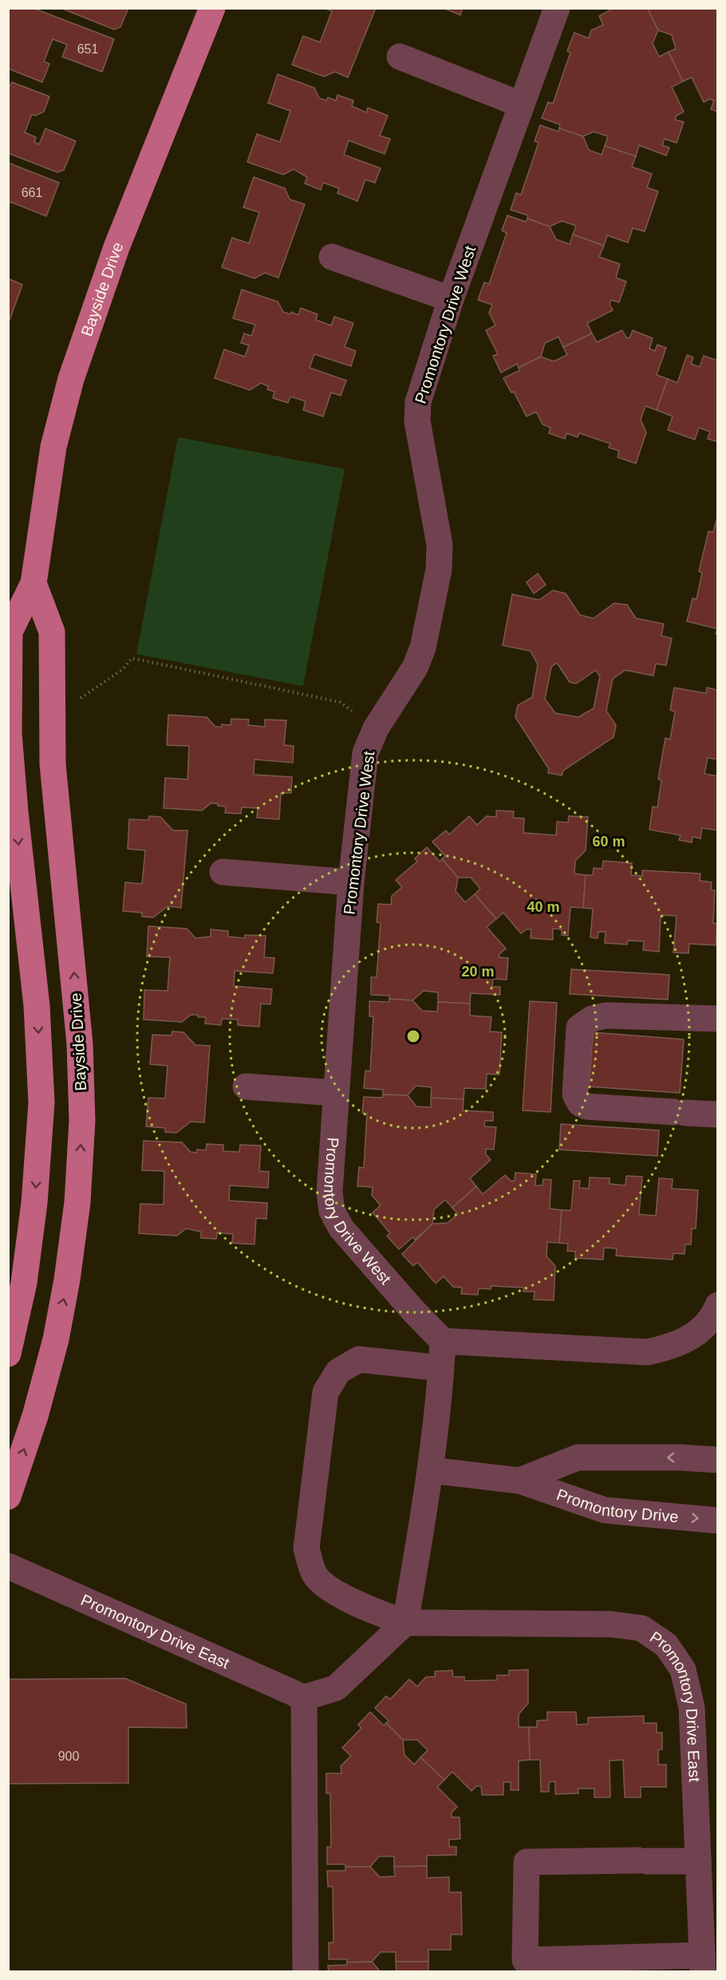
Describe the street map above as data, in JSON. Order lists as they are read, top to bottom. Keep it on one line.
{"streets":{"main road":["Bayside Drive"],"street":["Promontory Drive West","Promontory Drive","Promontory Drive East"]},"house_numbers":["651","661","900"],"rings":["60 m","40 m","20 m"]}
